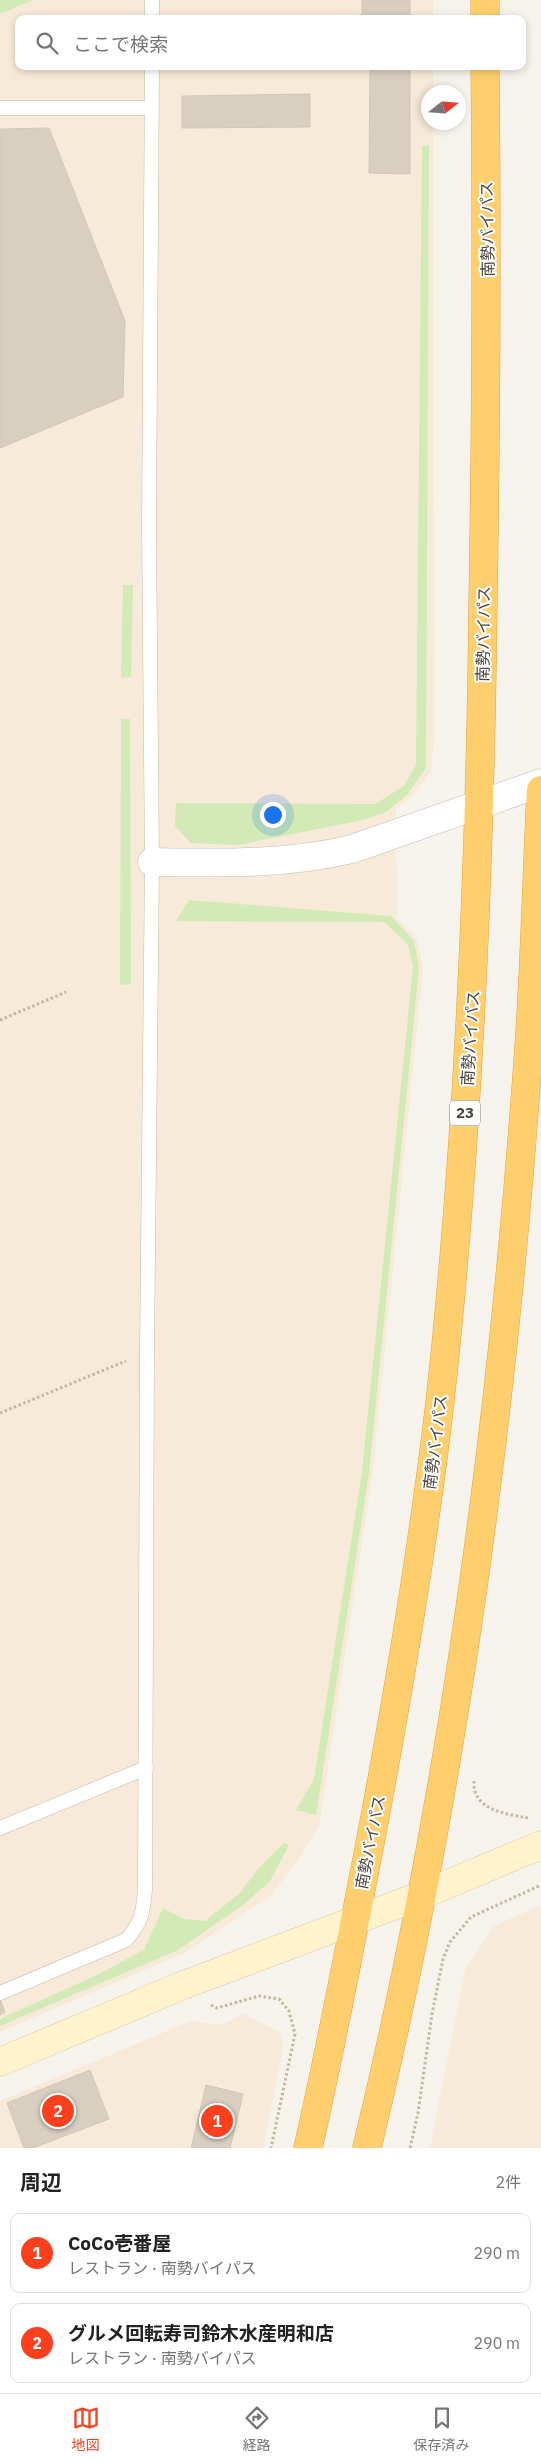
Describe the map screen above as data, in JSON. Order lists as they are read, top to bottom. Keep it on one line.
{"streets":{"highway":["南勢バイパス","23"]},"north":"right","page":{"search":"ここで検索","pins":["2","1"],"heading":["周辺","2件"],"list":[{"mark":"1","name":"CoCo壱番屋","note":"レストラン · 南勢バイパス","value":"290 m"},{"mark":"2","name":"グルメ回転寿司鈴木水産明和店","note":"レストラン · 南勢バイパス","value":"290 m"}],"nav":["地図","経路","保存済み"]}}
